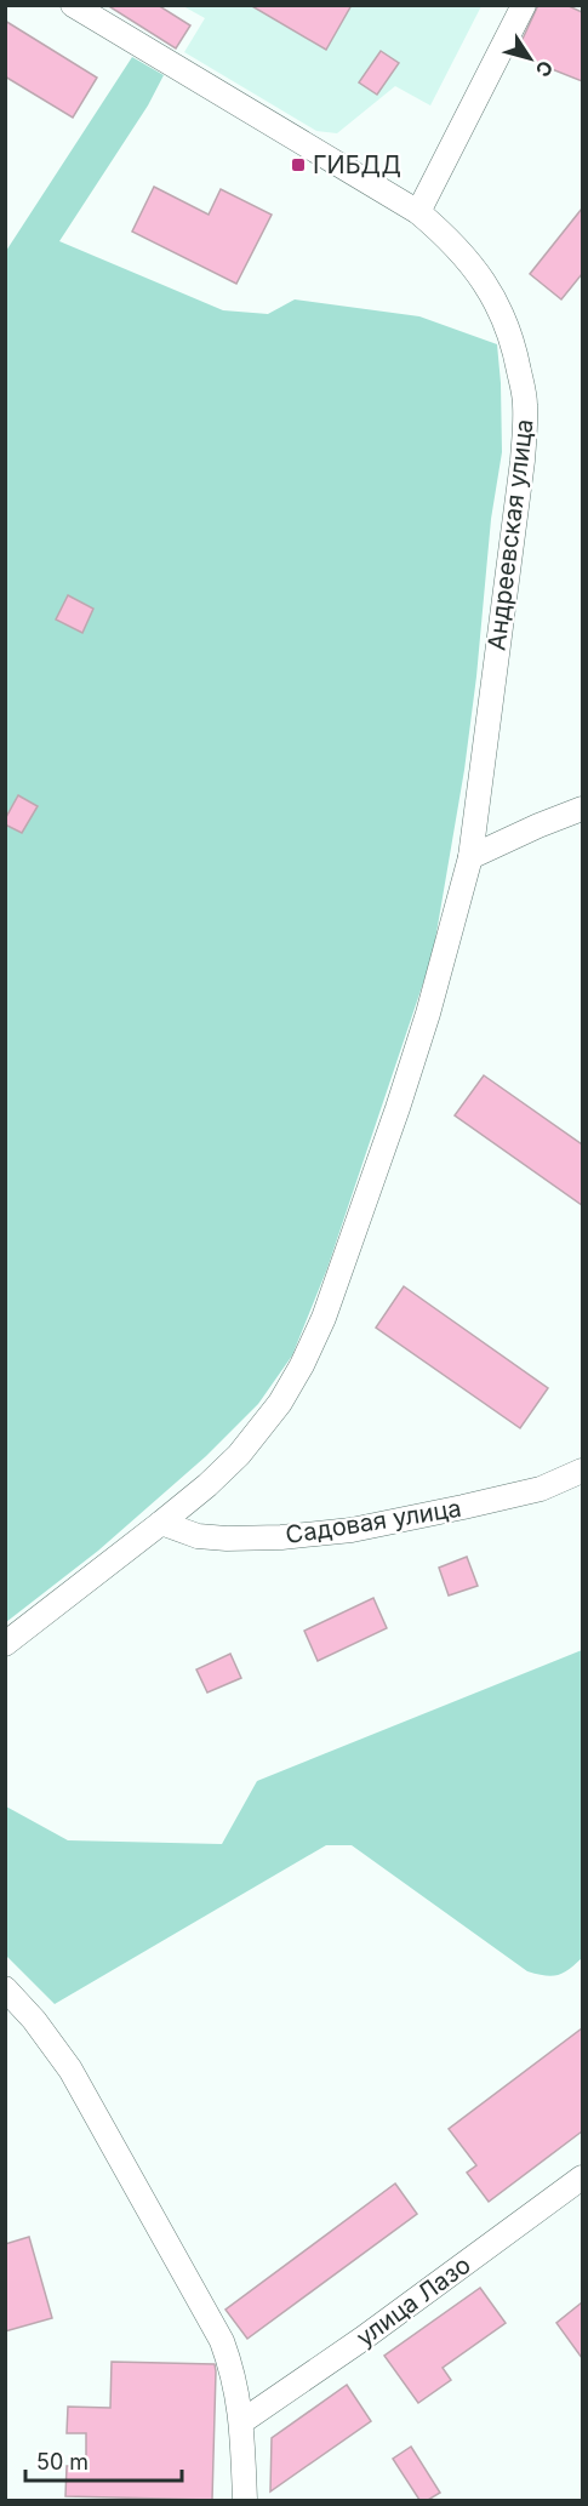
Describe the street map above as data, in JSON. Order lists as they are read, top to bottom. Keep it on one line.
{"streets":{"street":["Андреевская улица","Садовая улица","улица Лазо"]},"crossings":[["Андреевская улица","Садовая улица"]],"places":{"transit":["ГИБДД"]},"scale_bar":"50 m","north":"bottom right"}
